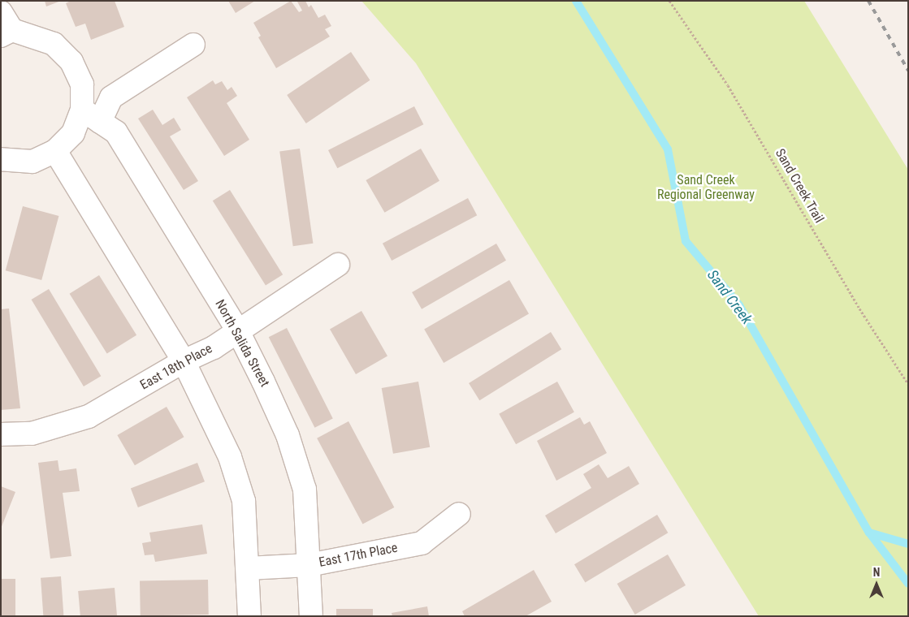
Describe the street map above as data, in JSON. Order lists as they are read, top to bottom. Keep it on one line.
{"streets":{"street":["North Salida Street","East 18th Place","East 17th Place"],"path":["Sand Creek Trail"]},"crossings":[["North Salida Street","East 18th Place"],["North Salida Street","East 17th Place"]],"water":["Sand Creek"],"parks":["Sand Creek Regional Greenway"],"north":"top"}
